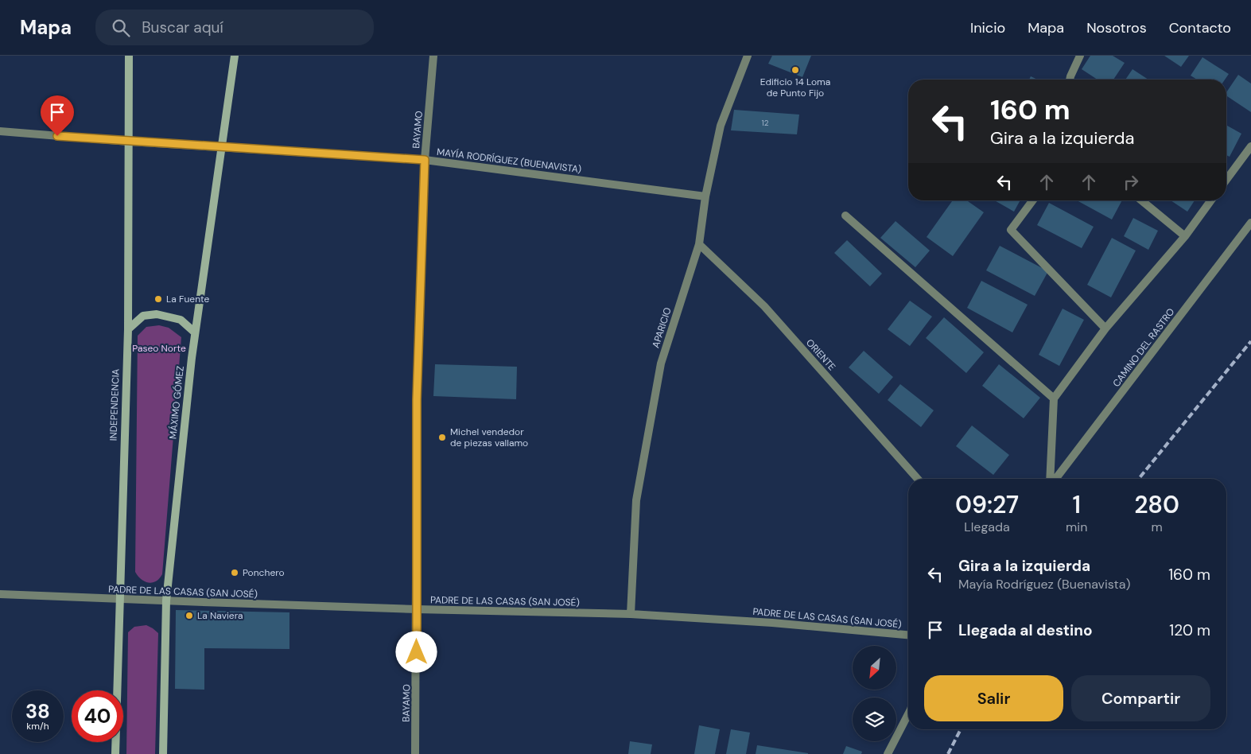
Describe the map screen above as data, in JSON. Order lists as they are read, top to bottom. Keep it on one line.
{"streets":{"main road":["MÁXIMO GÓMEZ","INDEPENDENCIA"],"street":["BAYAMO","MAYÍA RODRÍGUEZ (BUENAVISTA)","APARICIO","CAMINO DEL RASTRO","ORIENTE","PADRE DE LAS CASAS (SAN JOSÉ)"]},"crossings":[["BAYAMO","MAYÍA RODRÍGUEZ (BUENAVISTA)"],["BAYAMO","PADRE DE LAS CASAS (SAN JOSÉ)"],["MAYÍA RODRÍGUEZ (BUENAVISTA)","APARICIO"],["MAYÍA RODRÍGUEZ (BUENAVISTA)","MÁXIMO GÓMEZ"],["MAYÍA RODRÍGUEZ (BUENAVISTA)","INDEPENDENCIA"],["APARICIO","ORIENTE"],["APARICIO","PADRE DE LAS CASAS (SAN JOSÉ)"],["MÁXIMO GÓMEZ","PADRE DE LAS CASAS (SAN JOSÉ)"],["INDEPENDENCIA","PADRE DE LAS CASAS (SAN JOSÉ)"]],"parks":["Paseo Norte"],"places":["Edificio 14 Loma de Punto Fijo","La Fuente","Michel vendedor de piezas vallamo","Ponchero","La Naviera"],"house_numbers":["12"],"north":"bottom left","page":{"header":"Mapa","search":"Buscar aquí","nav":["Inicio","Mapa","Nosotros","Contacto"],"turn":["160 m","Gira a la izquierda"],"eta":["09:27","Llegada","1","min","280","m"],"list":[{"name":"Gira a la izquierda","note":"Mayía Rodríguez (Buenavista)","value":"160 m"},{"name":"Llegada al destino","value":"120 m"}],"buttons":["Salir","Compartir"],"speed":"38 km/h","limit":"40"}}
